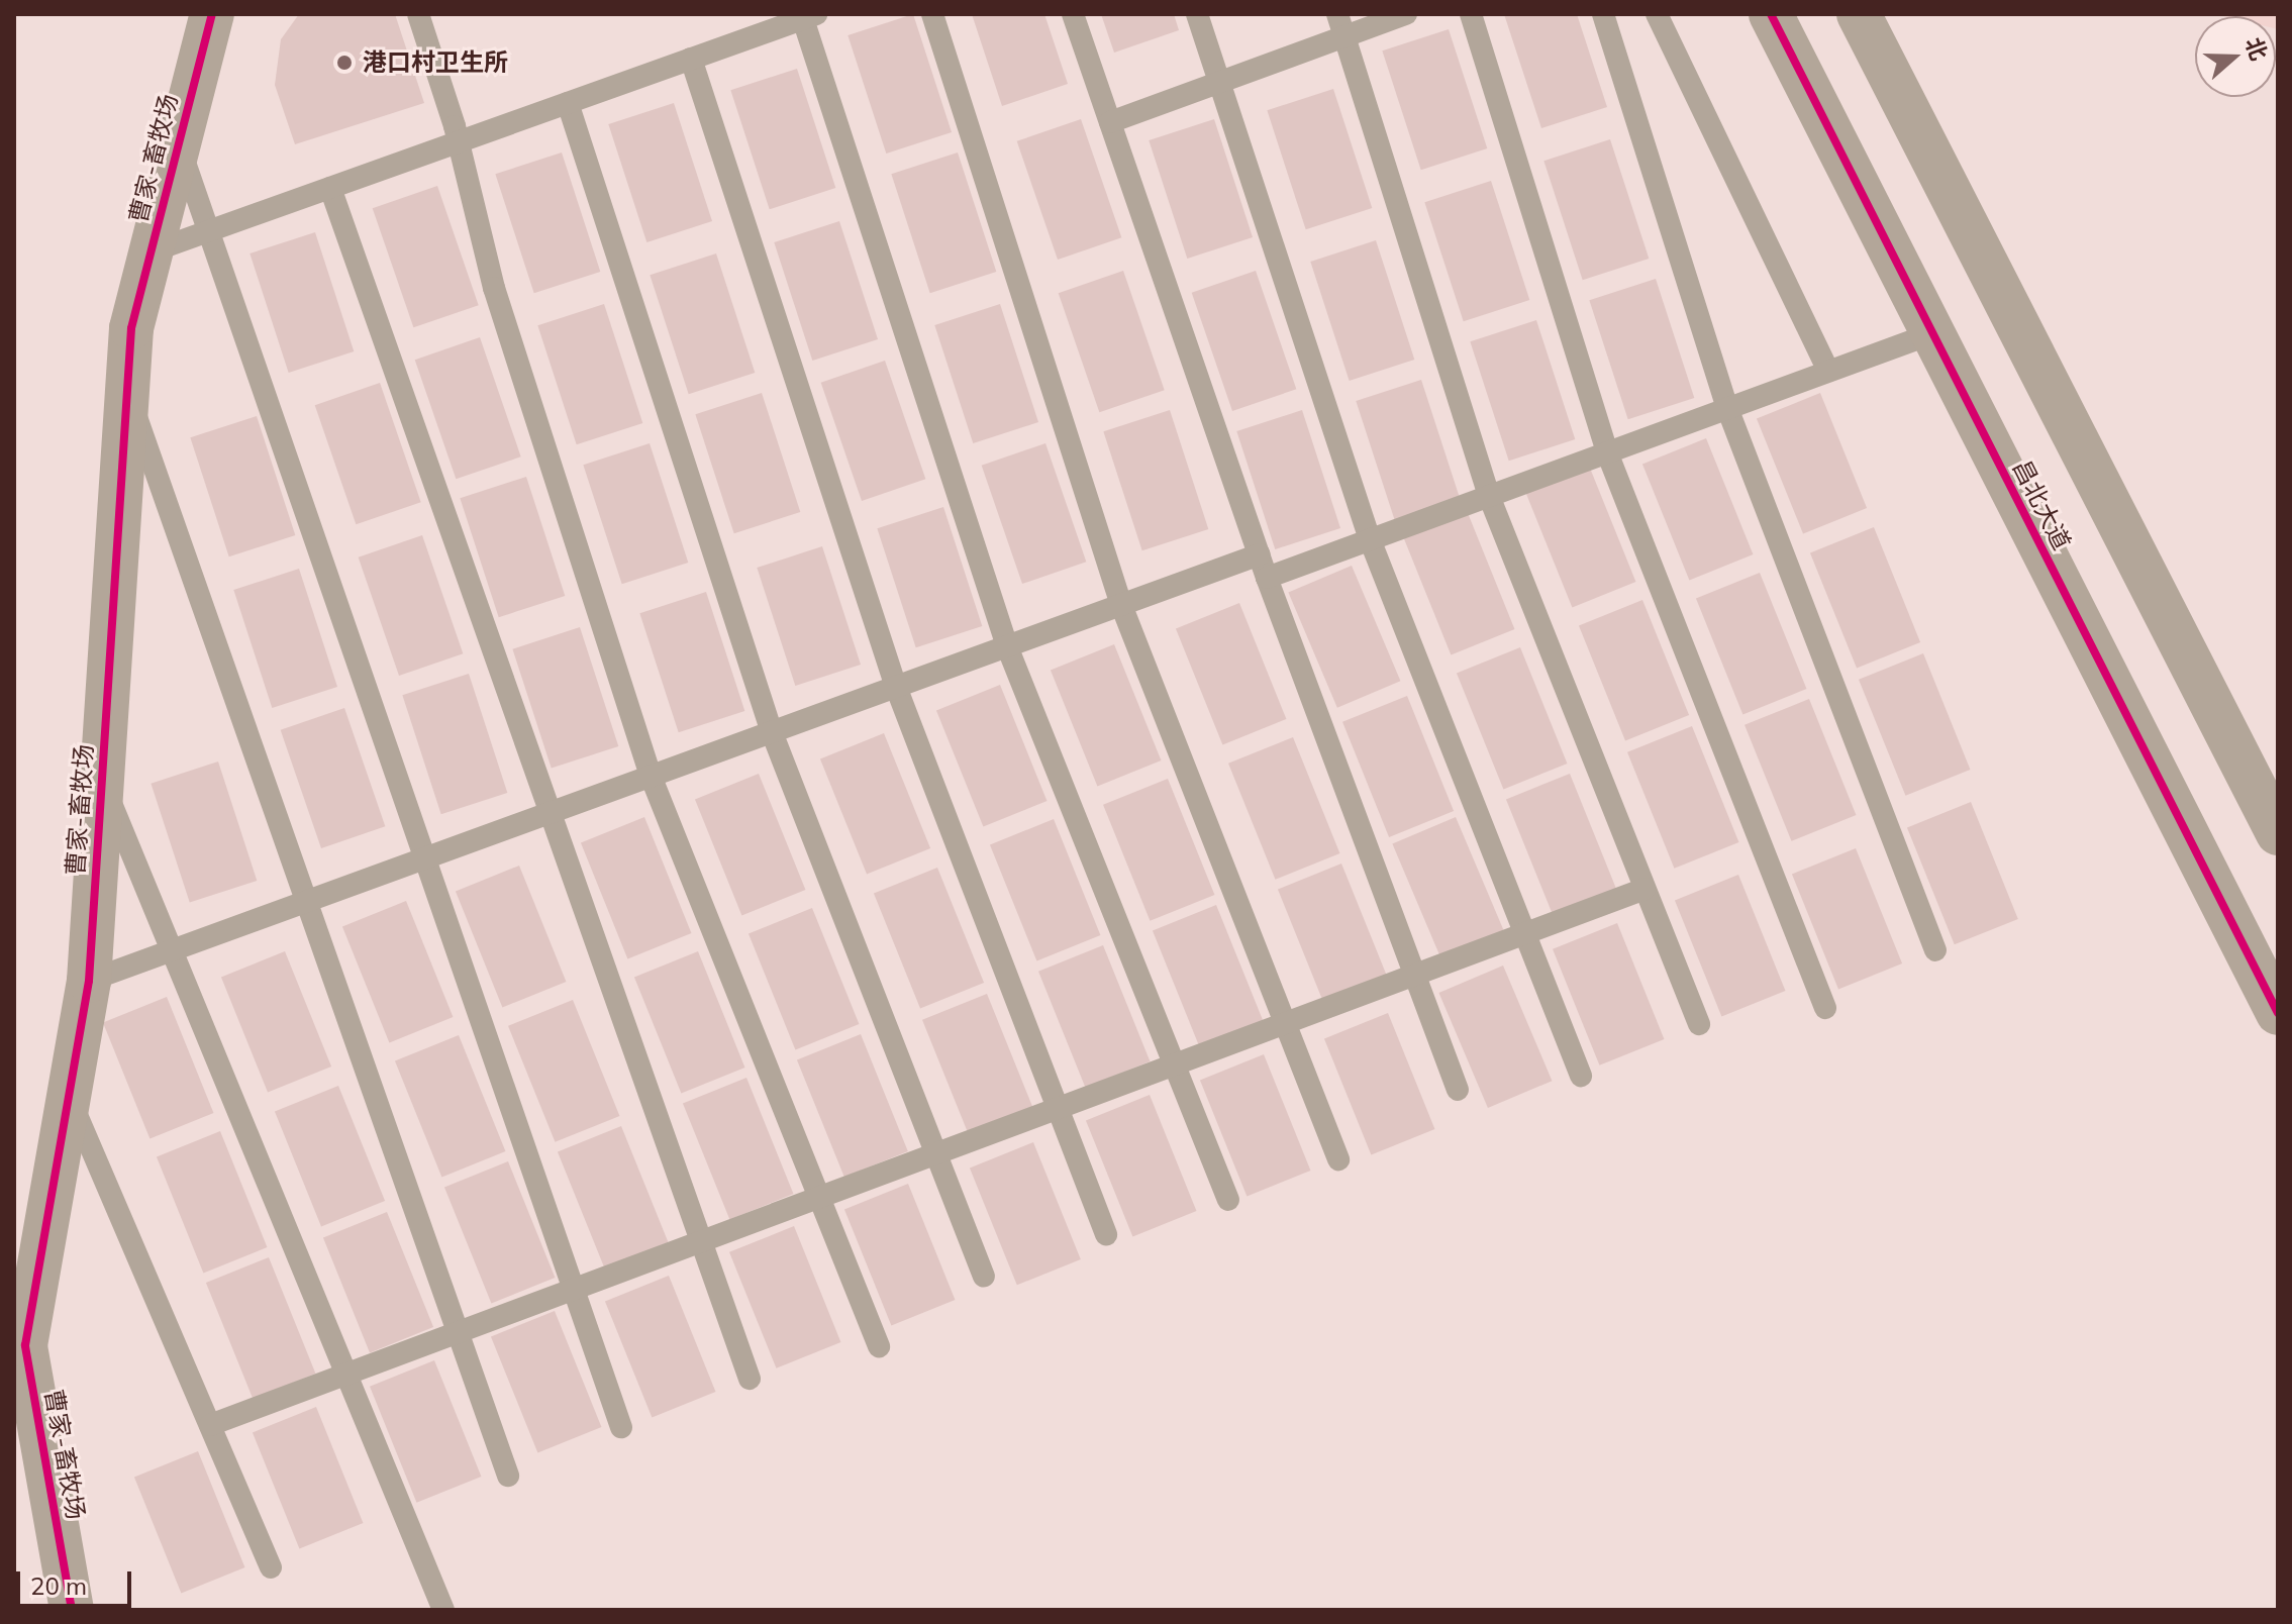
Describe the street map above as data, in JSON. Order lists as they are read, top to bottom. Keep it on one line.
{"streets":{"street":["曹家-畜牧场","昌北大道"]},"places":["港口村卫生所"],"scale_bar":"20 m","north":"right"}
